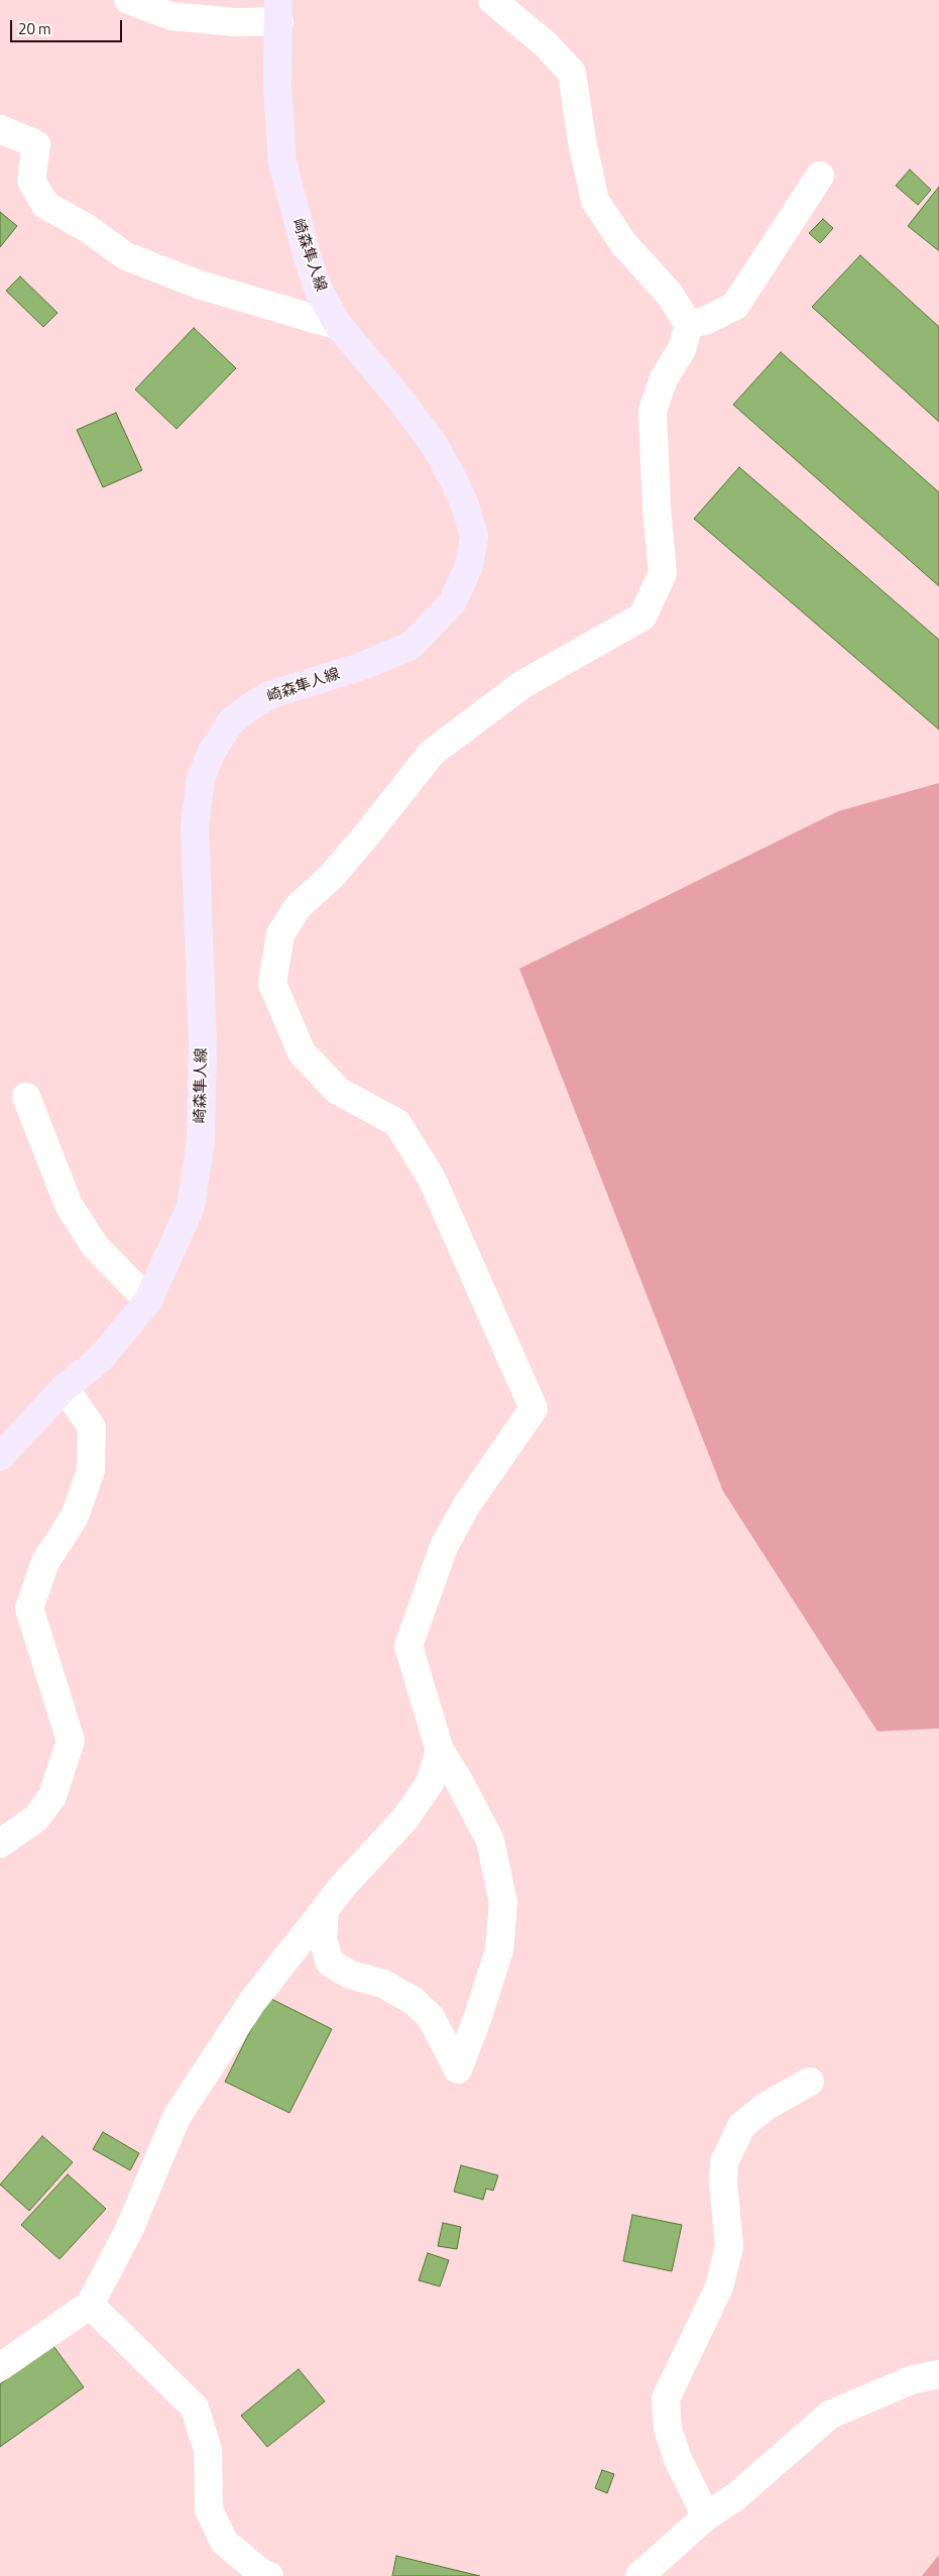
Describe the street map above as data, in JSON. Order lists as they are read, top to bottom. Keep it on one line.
{"streets":{"main road":["崎森隼人線"]},"scale_bar":"20 m"}
